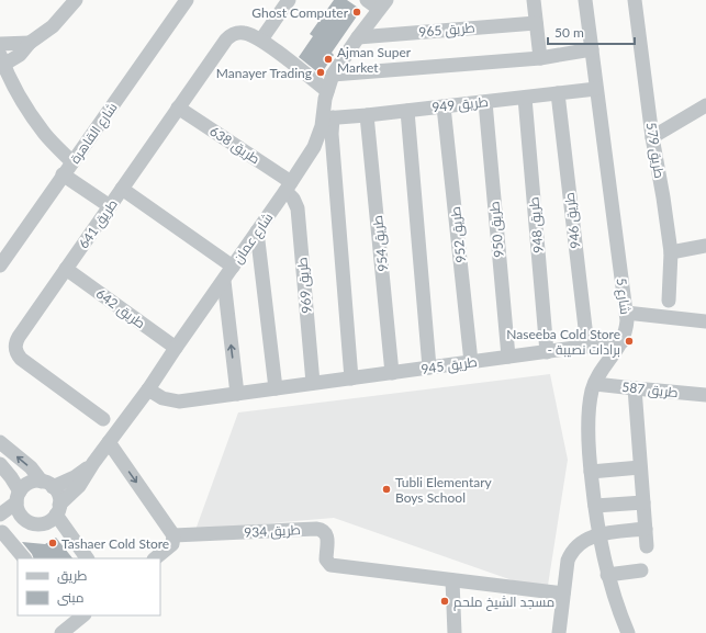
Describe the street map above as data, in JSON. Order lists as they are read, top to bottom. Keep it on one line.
{"streets":{"street":["طريق 965","طريق 949","شارع القاهرة","طريق 638","طريق 579","طريق 946","طريق 641","طريق 948","طريق 950","طريق 952","شارع عمان","طريق 954","طريق 969","شارع 5","طريق 642","طريق 945","طريق 587","طريق 934"]},"crossings":[["طريق 965","شارع عمان"],["طريق 949","طريق 946"],["طريق 949","طريق 948"],["طريق 949","طريق 950"],["طريق 949","طريق 952"],["طريق 949","شارع عمان"],["طريق 949","طريق 954"],["طريق 949","شارع 5"],["طريق 638","طريق 641"],["طريق 638","شارع عمان"],["طريق 638","طريق 969"],["طريق 946","طريق 945"],["طريق 641","طريق 642"],["طريق 948","طريق 945"],["طريق 950","طريق 945"],["طريق 952","طريق 945"],["شارع عمان","طريق 969"],["شارع عمان","طريق 642"],["شارع عمان","طريق 945"],["طريق 954","طريق 945"],["طريق 969","طريق 945"],["شارع 5","طريق 945"],["شارع 5","طريق 587"]],"places":["Ghost Computer","Ajman Super Market","Manayer Trading","Naseeba Cold Store - برادات نصيبة","Tubli Elementary Boys School","Tashaer Cold Store","مسجد الشيخ ملحم"],"legend":["طريق","مبنى"],"scale_bar":"50 m"}
